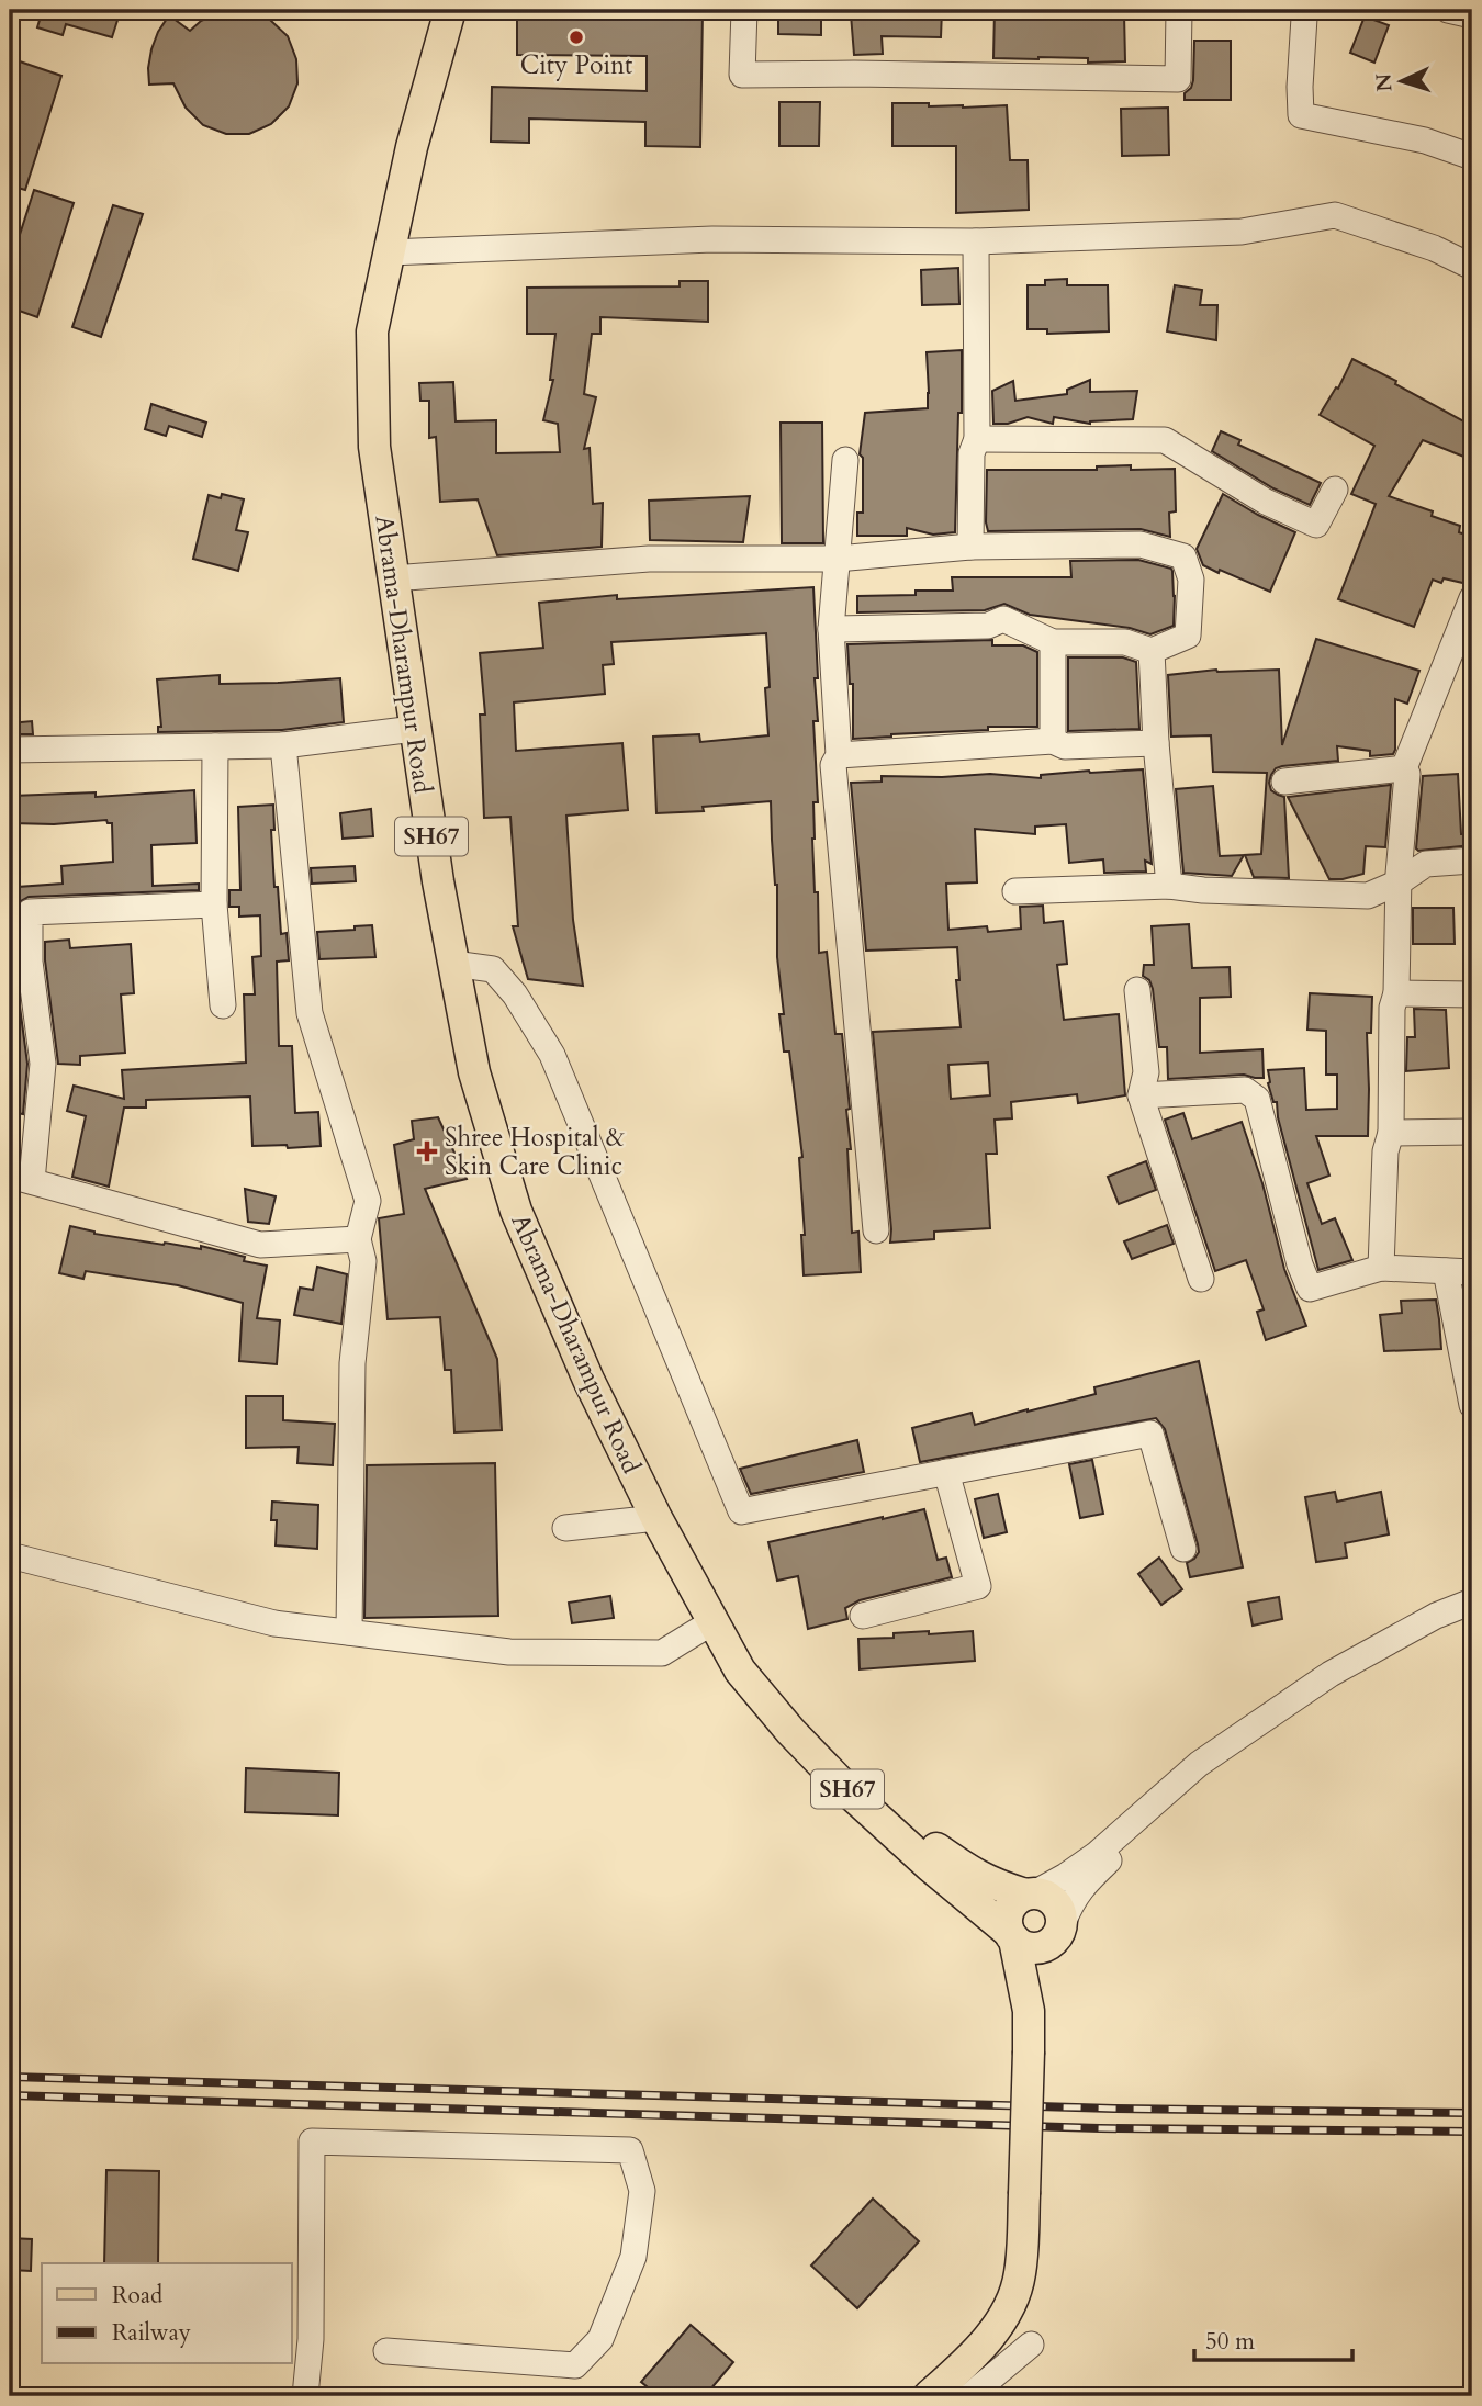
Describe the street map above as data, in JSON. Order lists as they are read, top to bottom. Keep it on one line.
{"streets":{"main road":["Abrama-Dharampur Road","SH67"]},"crossings":[["Abrama-Dharampur Road","SH67"]],"places":{"other":["City Point"],"health":["Shree Hospital & Skin Care Clinic"]},"legend":["Road","Railway"],"scale_bar":"50 m","north":"left"}
